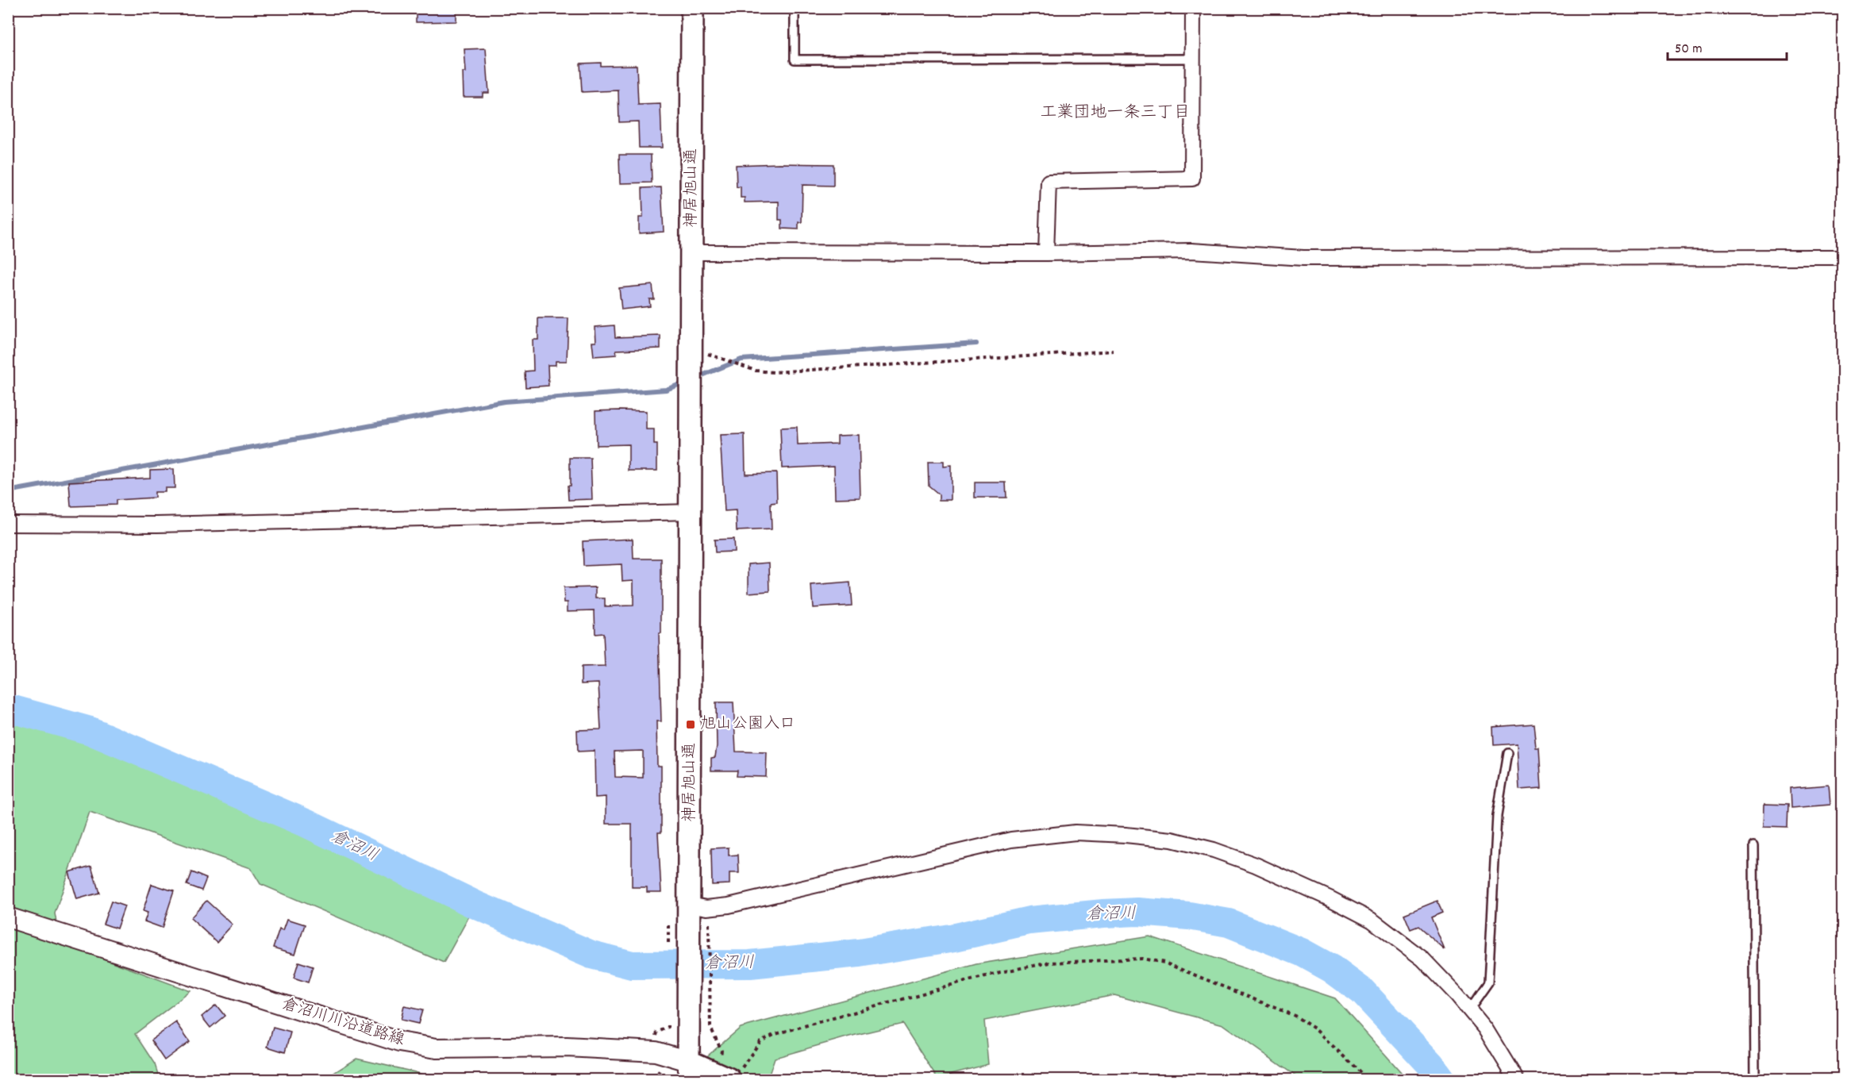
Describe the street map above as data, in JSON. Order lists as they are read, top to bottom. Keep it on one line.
{"streets":{"main road":["神居旭山通"],"street":["倉沼川川沿道路線"]},"crossings":[["神居旭山通","倉沼川川沿道路線"]],"districts":["工業団地一条三丁目"],"water":["倉沼川"],"places":{"transit":["旭山公園入口"]},"scale_bar":"50 m"}
